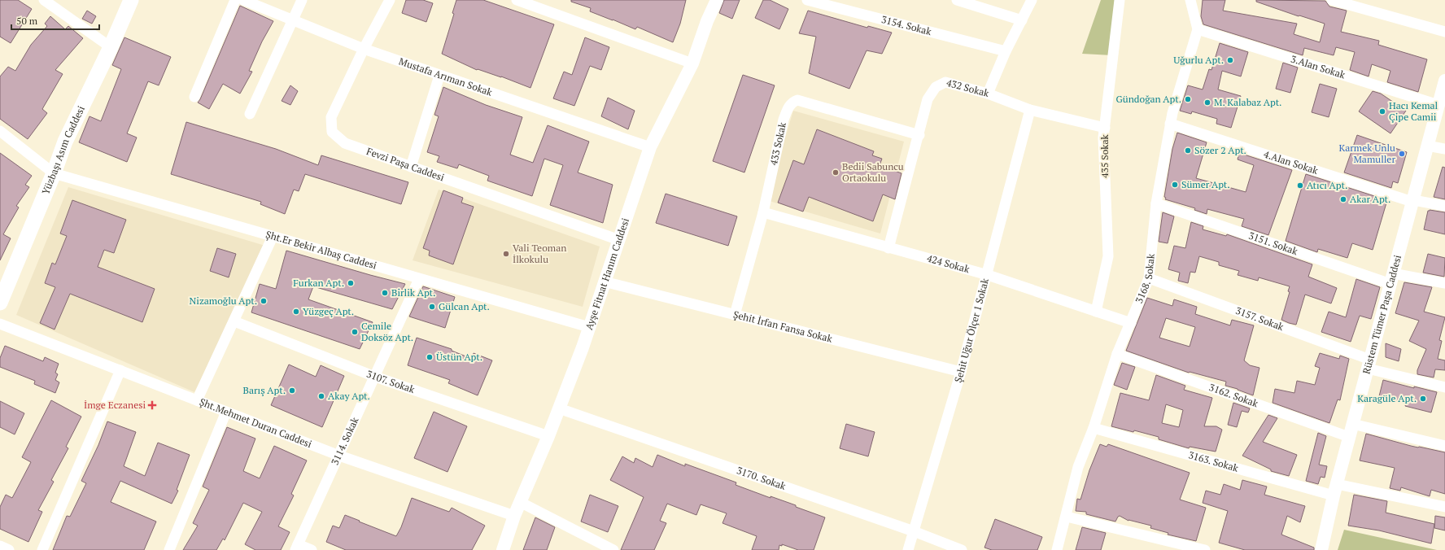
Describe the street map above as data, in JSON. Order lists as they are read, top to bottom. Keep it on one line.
{"streets":{"main road":["Yüzbaşı Asım Caddesi"],"street":["3154. Sokak","3.Alan Sokak","Mustafa Arıman Sokak","432 Sokak","433 Sokak","435 Sokak","4.Alan Sokak","Fevzi Paşa Caddesi","3151. Sokak","Şht.Er Bekir Albaş Caddesi","424 Sokak","Ayşe Fitnat Hanım Caddesi","3168. Sokak","Rüstem Tümer Paşa Caddesi","3157. Sokak","Şehit İrfan Fansa Sokak","Şehit Uğur Ölçer 1 Sokak","3107. Sokak","3162. Sokak","Şht.Mehmet Duran Caddesi","3114. Sokak","3163. Sokak","3170. Sokak"]},"crossings":[["3.Alan Sokak","3168. Sokak"],["3.Alan Sokak","Rüstem Tümer Paşa Caddesi"],["Mustafa Arıman Sokak","Fevzi Paşa Caddesi"],["Mustafa Arıman Sokak","Ayşe Fitnat Hanım Caddesi"],["432 Sokak","433 Sokak"],["432 Sokak","435 Sokak"],["432 Sokak","424 Sokak"],["432 Sokak","Şehit Uğur Ölçer 1 Sokak"],["433 Sokak","424 Sokak"],["433 Sokak","Şehit İrfan Fansa Sokak"],["Yüzbaşı Asım Caddesi","Şht.Er Bekir Albaş Caddesi"],["435 Sokak","424 Sokak"],["4.Alan Sokak","3168. Sokak"],["4.Alan Sokak","Rüstem Tümer Paşa Caddesi"],["Fevzi Paşa Caddesi","Ayşe Fitnat Hanım Caddesi"],["3151. Sokak","3168. Sokak"],["3151. Sokak","Rüstem Tümer Paşa Caddesi"],["Şht.Er Bekir Albaş Caddesi","Ayşe Fitnat Hanım Caddesi"],["Şht.Er Bekir Albaş Caddesi","3114. Sokak"],["424 Sokak","3168. Sokak"],["424 Sokak","Şehit Uğur Ölçer 1 Sokak"],["Ayşe Fitnat Hanım Caddesi","Şehit İrfan Fansa Sokak"],["Ayşe Fitnat Hanım Caddesi","3107. Sokak"],["Ayşe Fitnat Hanım Caddesi","Şht.Mehmet Duran Caddesi"],["Ayşe Fitnat Hanım Caddesi","3170. Sokak"],["3168. Sokak","3157. Sokak"],["3168. Sokak","3162. Sokak"],["3168. Sokak","3163. Sokak"],["Rüstem Tümer Paşa Caddesi","3157. Sokak"],["Rüstem Tümer Paşa Caddesi","3162. Sokak"],["Rüstem Tümer Paşa Caddesi","3163. Sokak"],["Şehit İrfan Fansa Sokak","Şehit Uğur Ölçer 1 Sokak"],["Şehit Uğur Ölçer 1 Sokak","3170. Sokak"],["3107. Sokak","3114. Sokak"],["Şht.Mehmet Duran Caddesi","3114. Sokak"]],"places":{"other":["Uğurlu Apt.","Gündoğan Apt.","M. Kalabaz Apt.","Hacı Kemal Çipe Camii","Sözer 2 Apt.","Karmek Unlu Mamuller","Bedii Sabuncu Ortaokulu","Sümer Apt.","Atıcı Apt.","Akar Apt.","Vali Teoman İlkokulu","Furkan Apt.","Birlik Apt.","Nizamoğlu Apt.","Gülcan Apt.","Yüzgeç Apt.","Cemile Doksöz Apt.","Üstün Apt.","Barış Apt.","Akay Apt.","Karagüle Apt."],"health":["İmge Eczanesi"]},"scale_bar":"50 m"}
